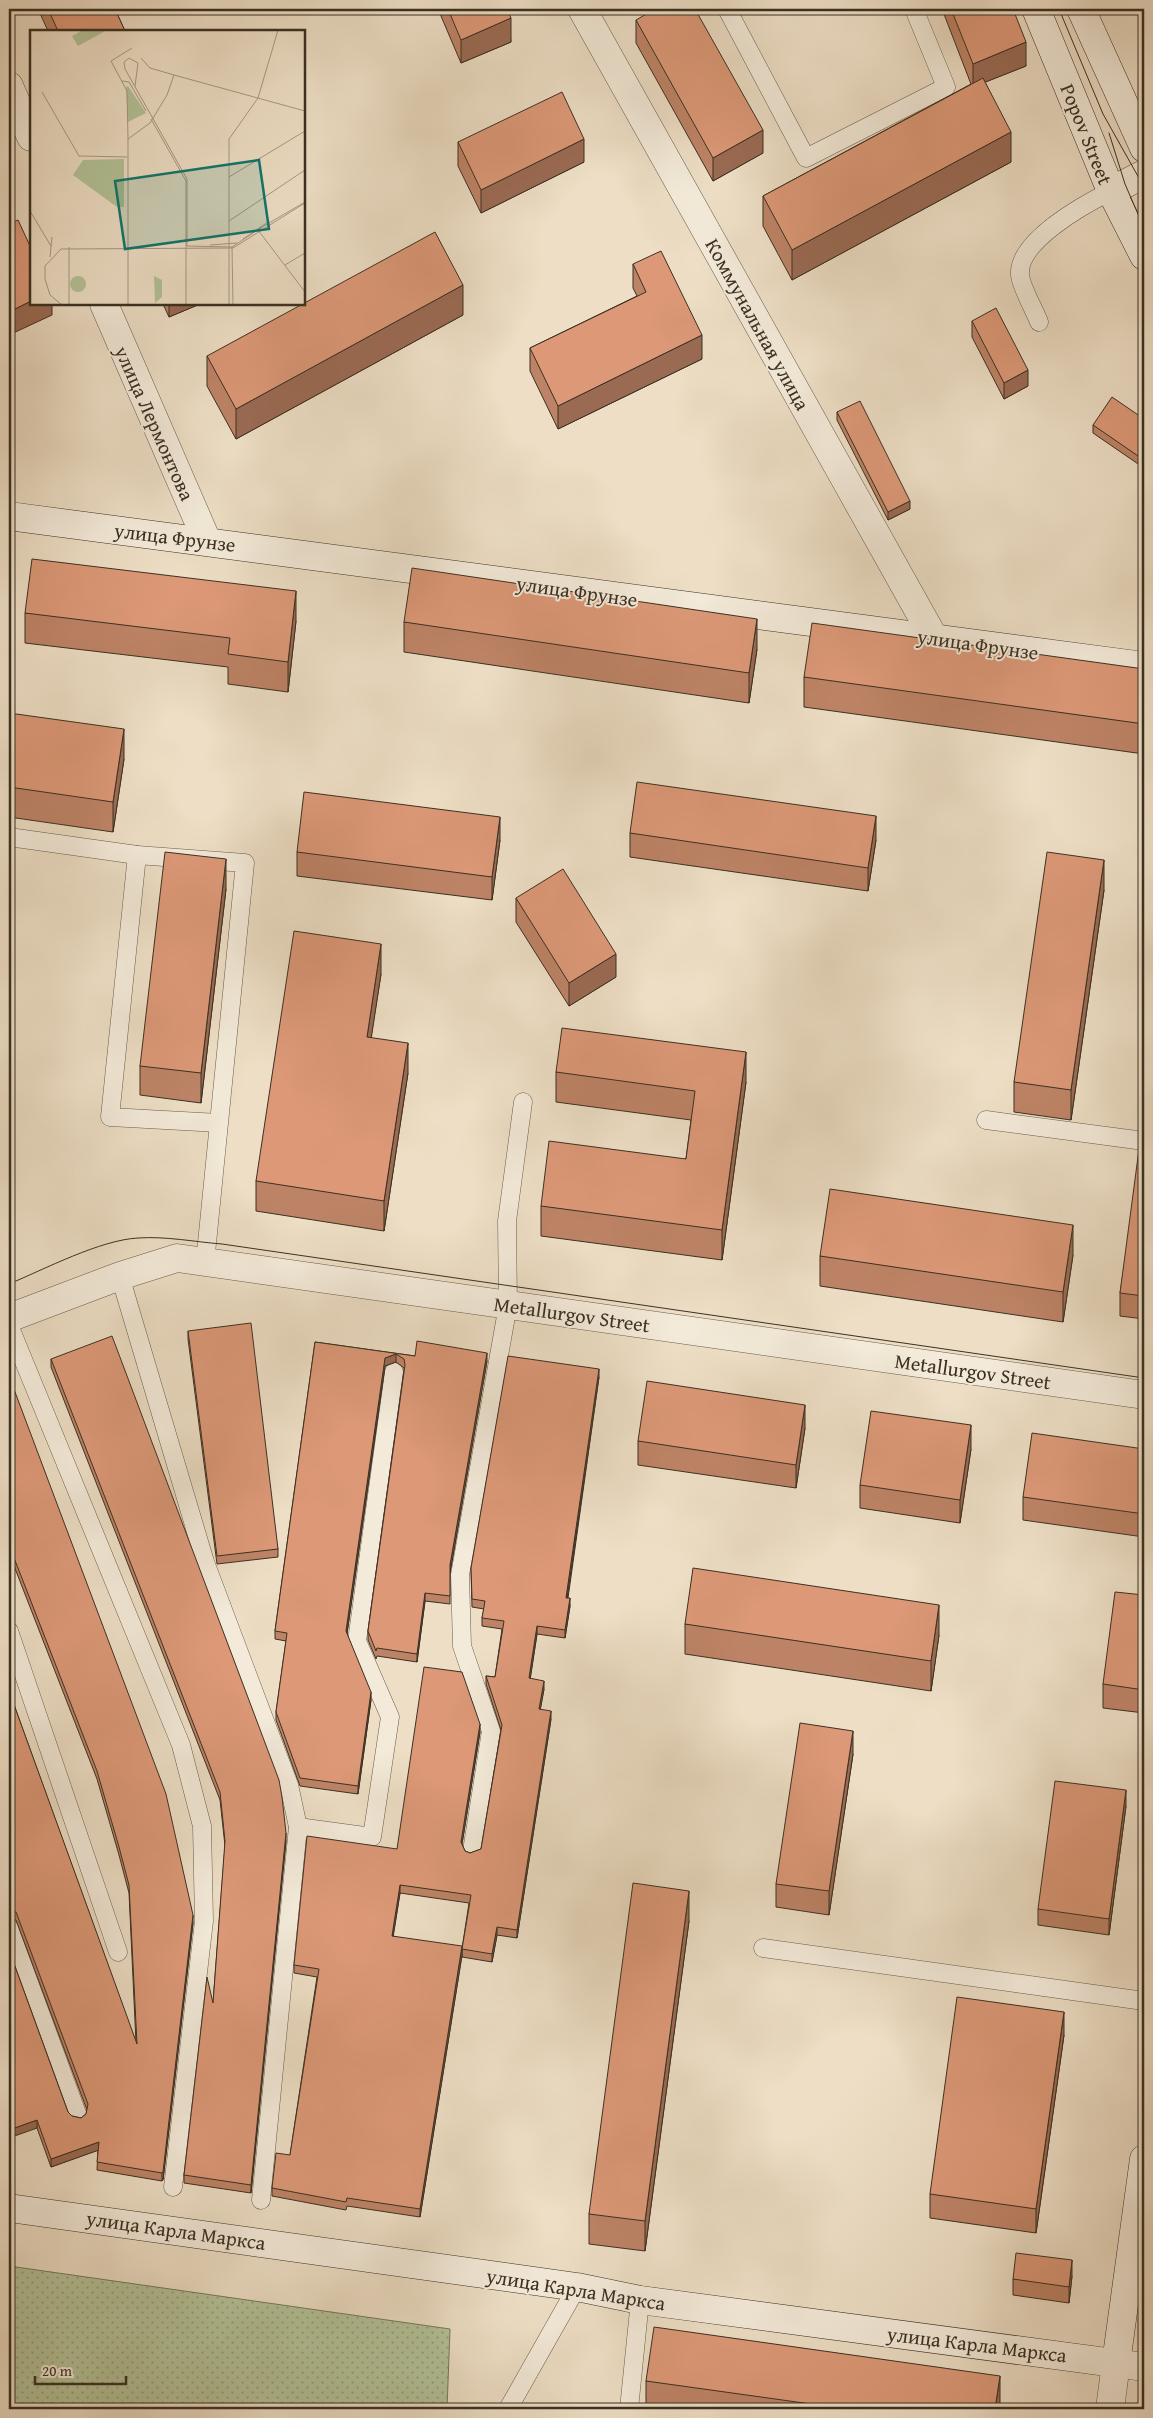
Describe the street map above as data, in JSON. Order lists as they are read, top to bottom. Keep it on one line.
{"streets":{"street":["Popov Street","Коммунальная улица","улица Лермонтова","улица Фрунзе","Metallurgov Street","улица Карла Маркса"]},"crossings":[["Коммунальная улица","улица Фрунзе"],["улица Лермонтова","улица Фрунзе"]],"scale_bar":"20 m"}
